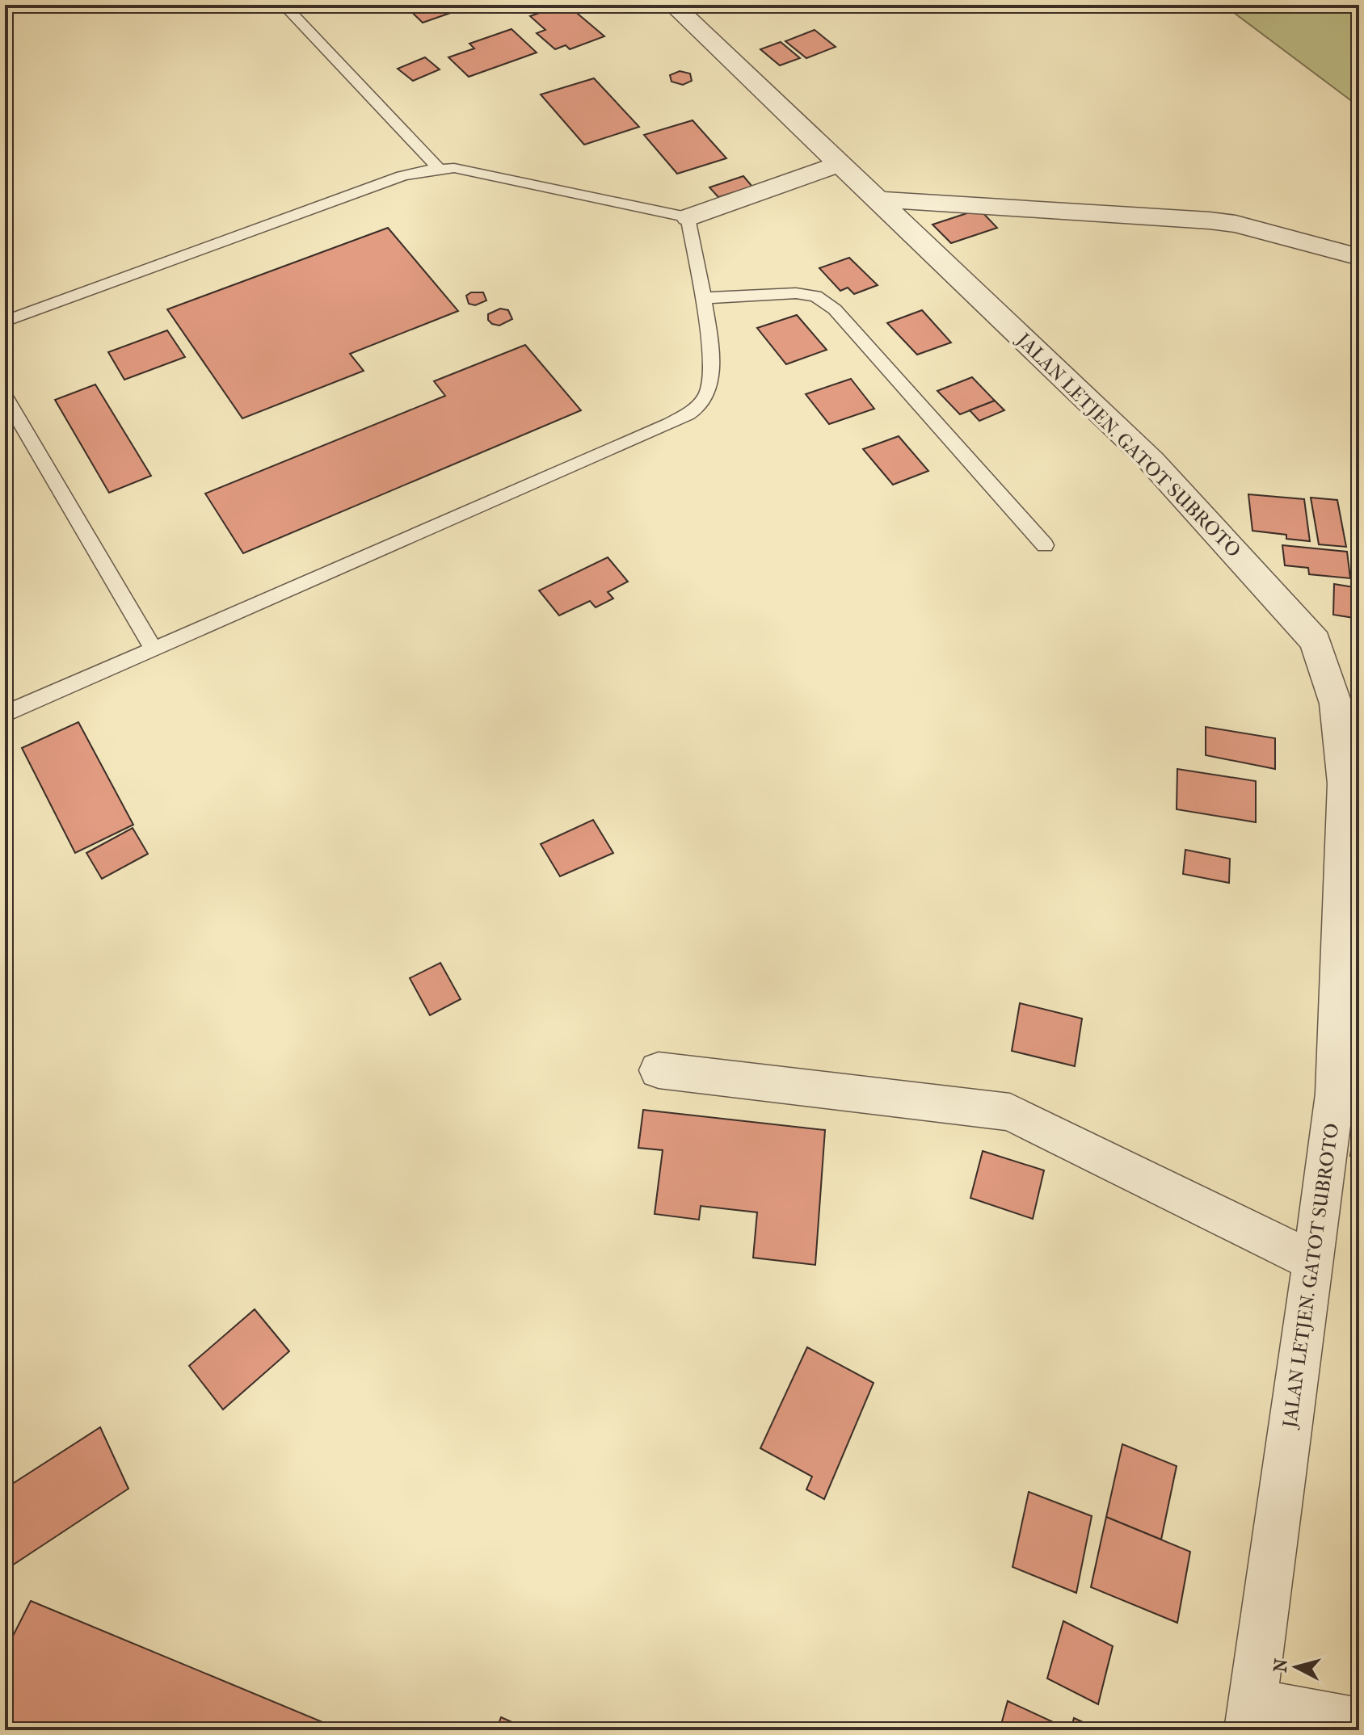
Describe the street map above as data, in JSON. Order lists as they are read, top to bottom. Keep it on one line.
{"streets":{"street":["JALAN LETJEN. GATOT SUBROTO"]},"north":"left"}
